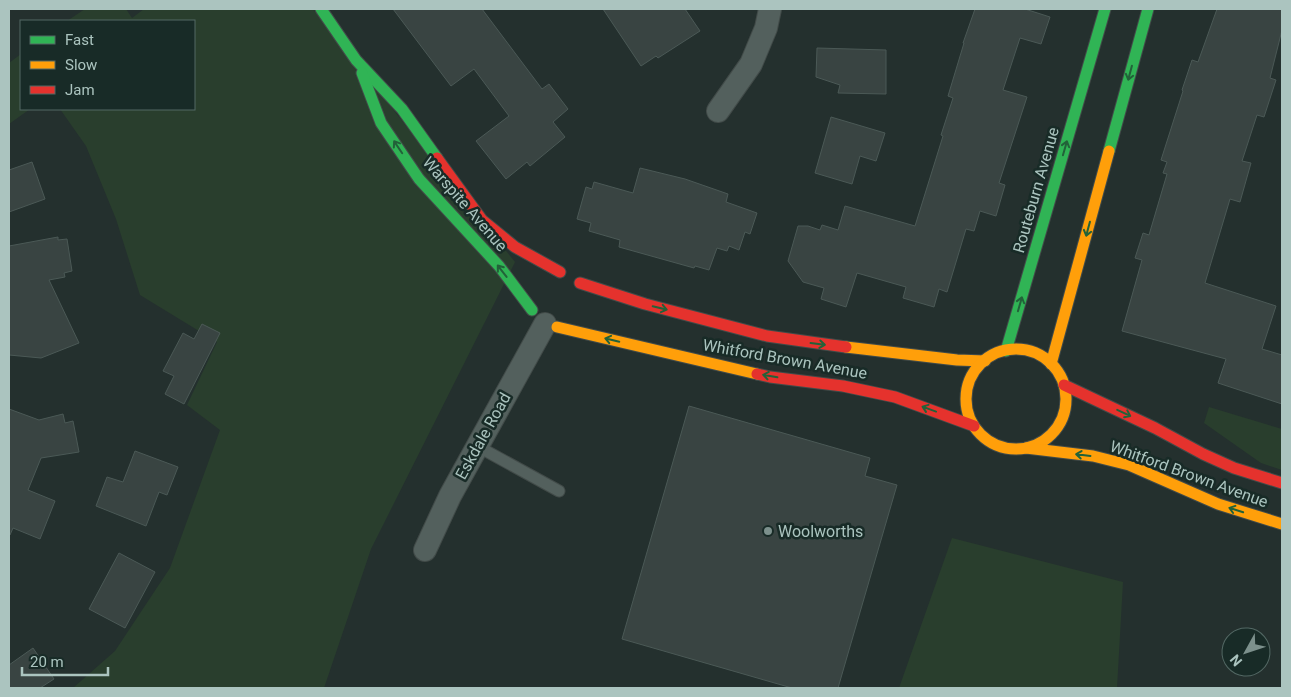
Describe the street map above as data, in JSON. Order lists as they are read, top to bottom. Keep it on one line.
{"streets":{"main road":["Routeburn Avenue","Warspite Avenue","Whitford Brown Avenue"],"street":["Eskdale Road"]},"crossings":[["Routeburn Avenue","Whitford Brown Avenue"],["Warspite Avenue","Whitford Brown Avenue"],["Warspite Avenue","Eskdale Road"],["Whitford Brown Avenue","Eskdale Road"]],"places":["Woolworths"],"legend":["Fast","Slow","Jam"],"scale_bar":"20 m","north":"bottom left"}
